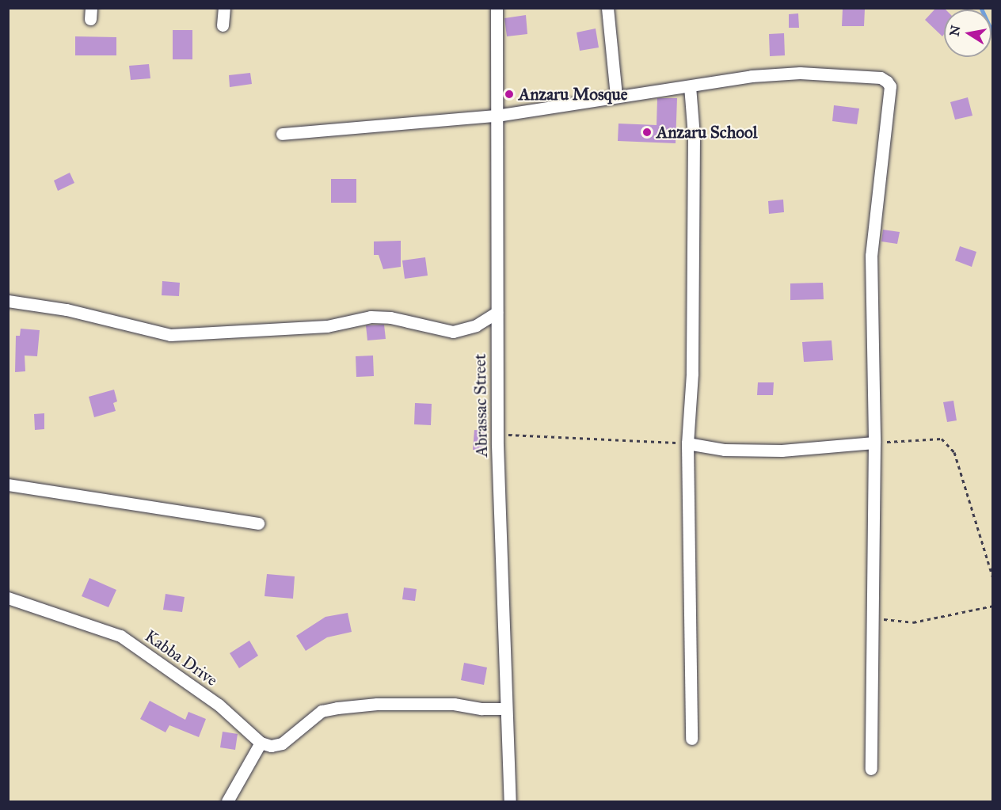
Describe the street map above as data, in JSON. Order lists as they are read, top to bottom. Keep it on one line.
{"streets":{"street":["Abrassac Street","Kabba Drive"]},"places":["Anzaru Mosque","Anzaru School"],"north":"left"}
